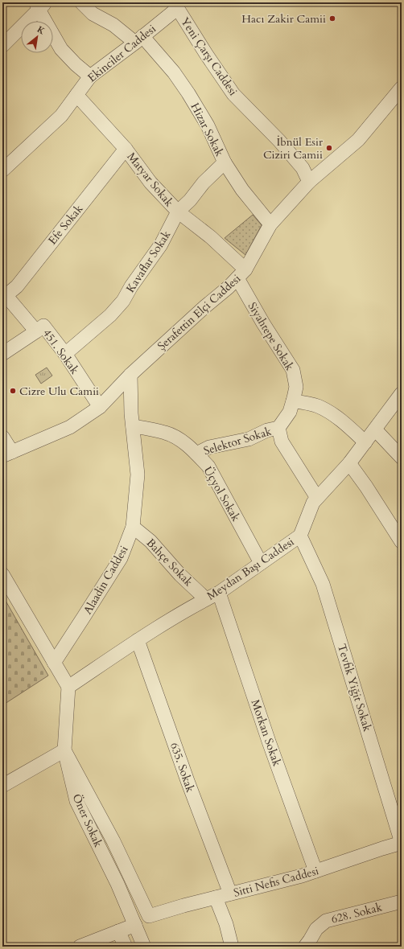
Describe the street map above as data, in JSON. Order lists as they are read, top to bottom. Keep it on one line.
{"streets":{"street":["Ekinciler Caddesi","Yeni Çarşı Caddesi","Hizar Sokak","Matyar Sokak","Efe Sokak","Kavaflar Sokak","Şerafettin Elçi Caddesi","Siyahtepe Sokak","451. Sokak","Selektor Sokak","Üçyol Sokak","Bahçe Sokak","Meydan Başı Caddesi","Alaadin Caddesi","Tevfik Yiğit Sokak","Morkan Sokak","635. Sokak","Öner Sokak","Sitti Nefis Caddesi","628. Sokak"]},"crossings":[["Ekinciler Caddesi","Yeni Çarşı Caddesi"],["Ekinciler Caddesi","Hizar Sokak"],["Ekinciler Caddesi","Matyar Sokak"],["Yeni Çarşı Caddesi","Şerafettin Elçi Caddesi"],["Hizar Sokak","Kavaflar Sokak"],["Hizar Sokak","Şerafettin Elçi Caddesi"],["Matyar Sokak","Efe Sokak"],["Matyar Sokak","Kavaflar Sokak"],["Matyar Sokak","Şerafettin Elçi Caddesi"],["Matyar Sokak","Siyahtepe Sokak"],["Efe Sokak","451. Sokak"],["Kavaflar Sokak","451. Sokak"],["Şerafettin Elçi Caddesi","Siyahtepe Sokak"],["Şerafettin Elçi Caddesi","451. Sokak"],["Şerafettin Elçi Caddesi","Alaadin Caddesi"],["Siyahtepe Sokak","Selektor Sokak"],["Selektor Sokak","Üçyol Sokak"],["Üçyol Sokak","Meydan Başı Caddesi"],["Üçyol Sokak","Alaadin Caddesi"],["Bahçe Sokak","Meydan Başı Caddesi"],["Bahçe Sokak","Alaadin Caddesi"],["Meydan Başı Caddesi","Tevfik Yiğit Sokak"],["Meydan Başı Caddesi","Morkan Sokak"],["Meydan Başı Caddesi","635. Sokak"],["Meydan Başı Caddesi","Öner Sokak"],["Tevfik Yiğit Sokak","Sitti Nefis Caddesi"],["Morkan Sokak","Sitti Nefis Caddesi"],["635. Sokak","Sitti Nefis Caddesi"],["Öner Sokak","Sitti Nefis Caddesi"]],"places":["Hacı Zakir Camii","İbnül Esir Ciziri Camii","Cizre Ulu Camii"],"north":"top right"}
